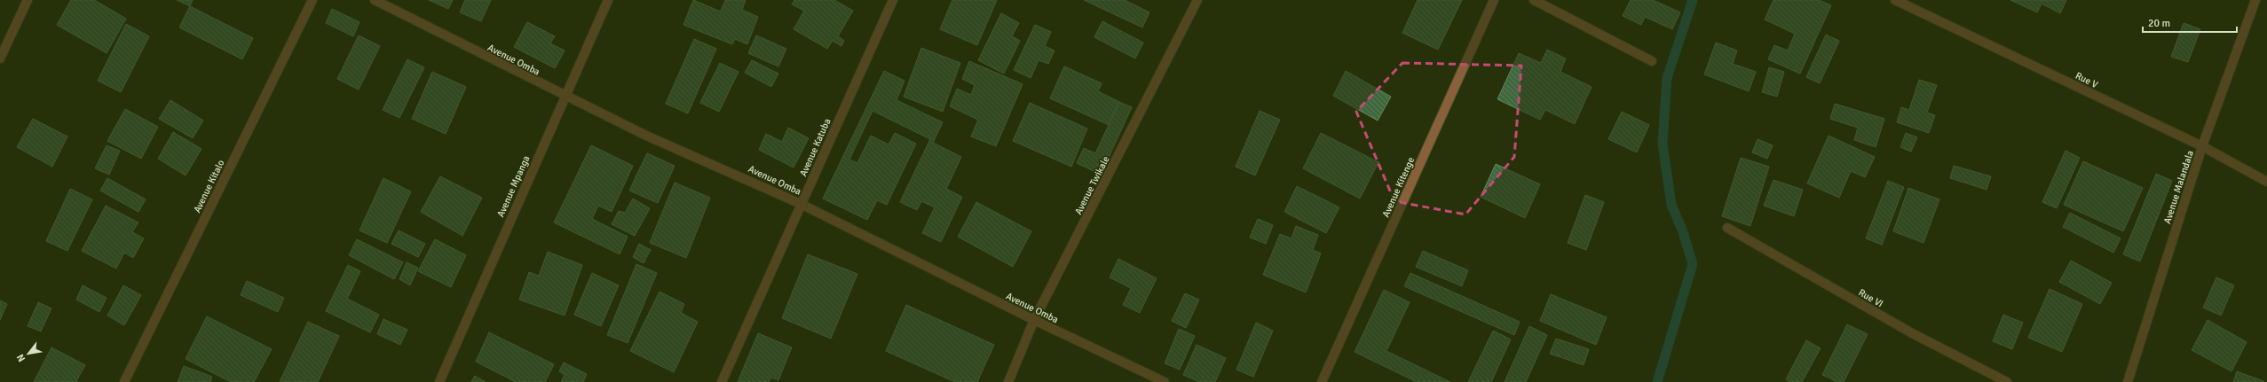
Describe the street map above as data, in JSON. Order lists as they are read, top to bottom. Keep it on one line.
{"streets":{"street":["Avenue Omba","Rue V","Avenue Katuba","Avenue Twikale","Avenue Kitalo","Avenue Mpanga","Avenue Kitenge","Avenue Malandala","Rue VI"]},"crossings":[["Avenue Omba","Avenue Katuba"],["Avenue Omba","Avenue Twikale"],["Avenue Omba","Avenue Mpanga"],["Rue V","Avenue Malandala"]],"scale_bar":"20 m","north":"bottom left"}
